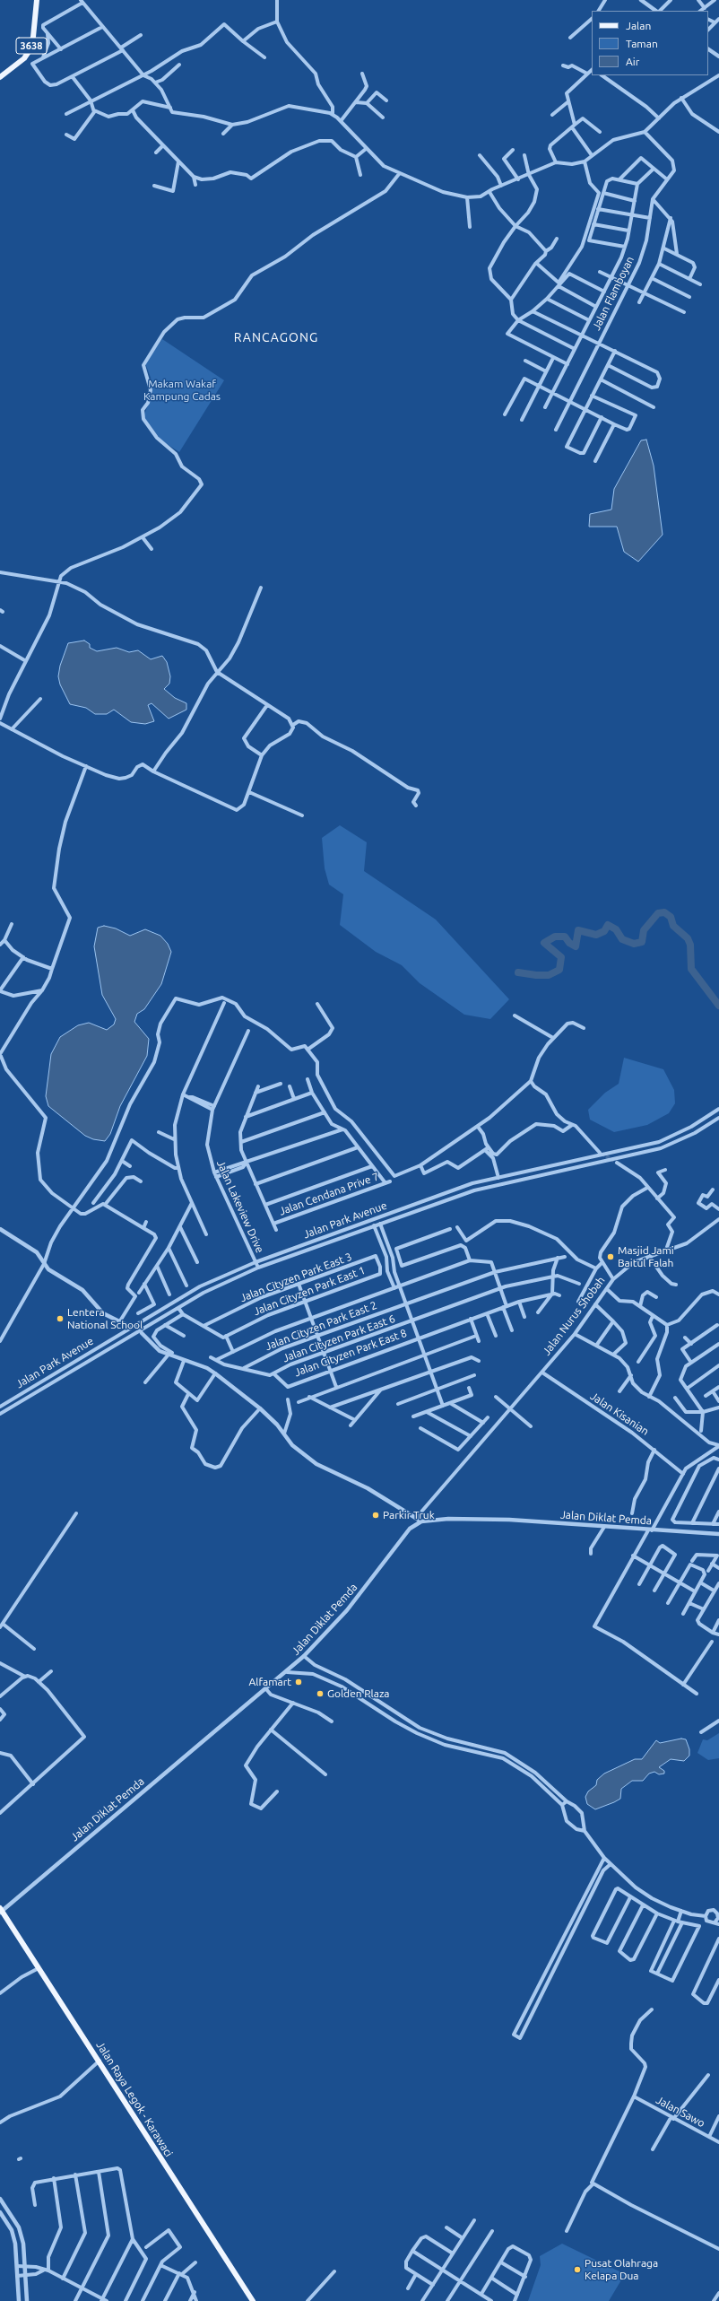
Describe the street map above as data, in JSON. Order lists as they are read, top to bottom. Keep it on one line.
{"streets":{"main road":["3638","Jalan Raya Legok - Karawaci"],"street":["Jalan Flamboyan","Jalan Cendana Prive 7","Jalan Lakeview Drive","Jalan Park Avenue","Jalan Cityzen Park East 3","Jalan Cityzen Park East 1","Jalan Nurus Shobah","Jalan Cityzen Park East 2","Jalan Cityzen Park East 6","Jalan Cityzen Park East 8","Jalan Kisanian","Jalan Diklat Pemda","Jalan Sawo"]},"crossings":[["Jalan Lakeview Drive","Jalan Park Avenue"],["Jalan Cityzen Park East 3","Jalan Cityzen Park East 1"],["Jalan Nurus Shobah","Jalan Kisanian"],["Jalan Cityzen Park East 6","Jalan Cityzen Park East 8"],["Jalan Diklat Pemda","Jalan Raya Legok - Karawaci"]],"districts":["RANCAGONG"],"parks":["Makam Wakaf Kampung Cadas"],"places":["Masjid Jami Baitul Falah","Lentera National School","Parkir Truk","Alfamart","Golden Plaza","Pusat Olahraga Kelapa Dua"],"legend":["Jalan","Taman","Air"]}
